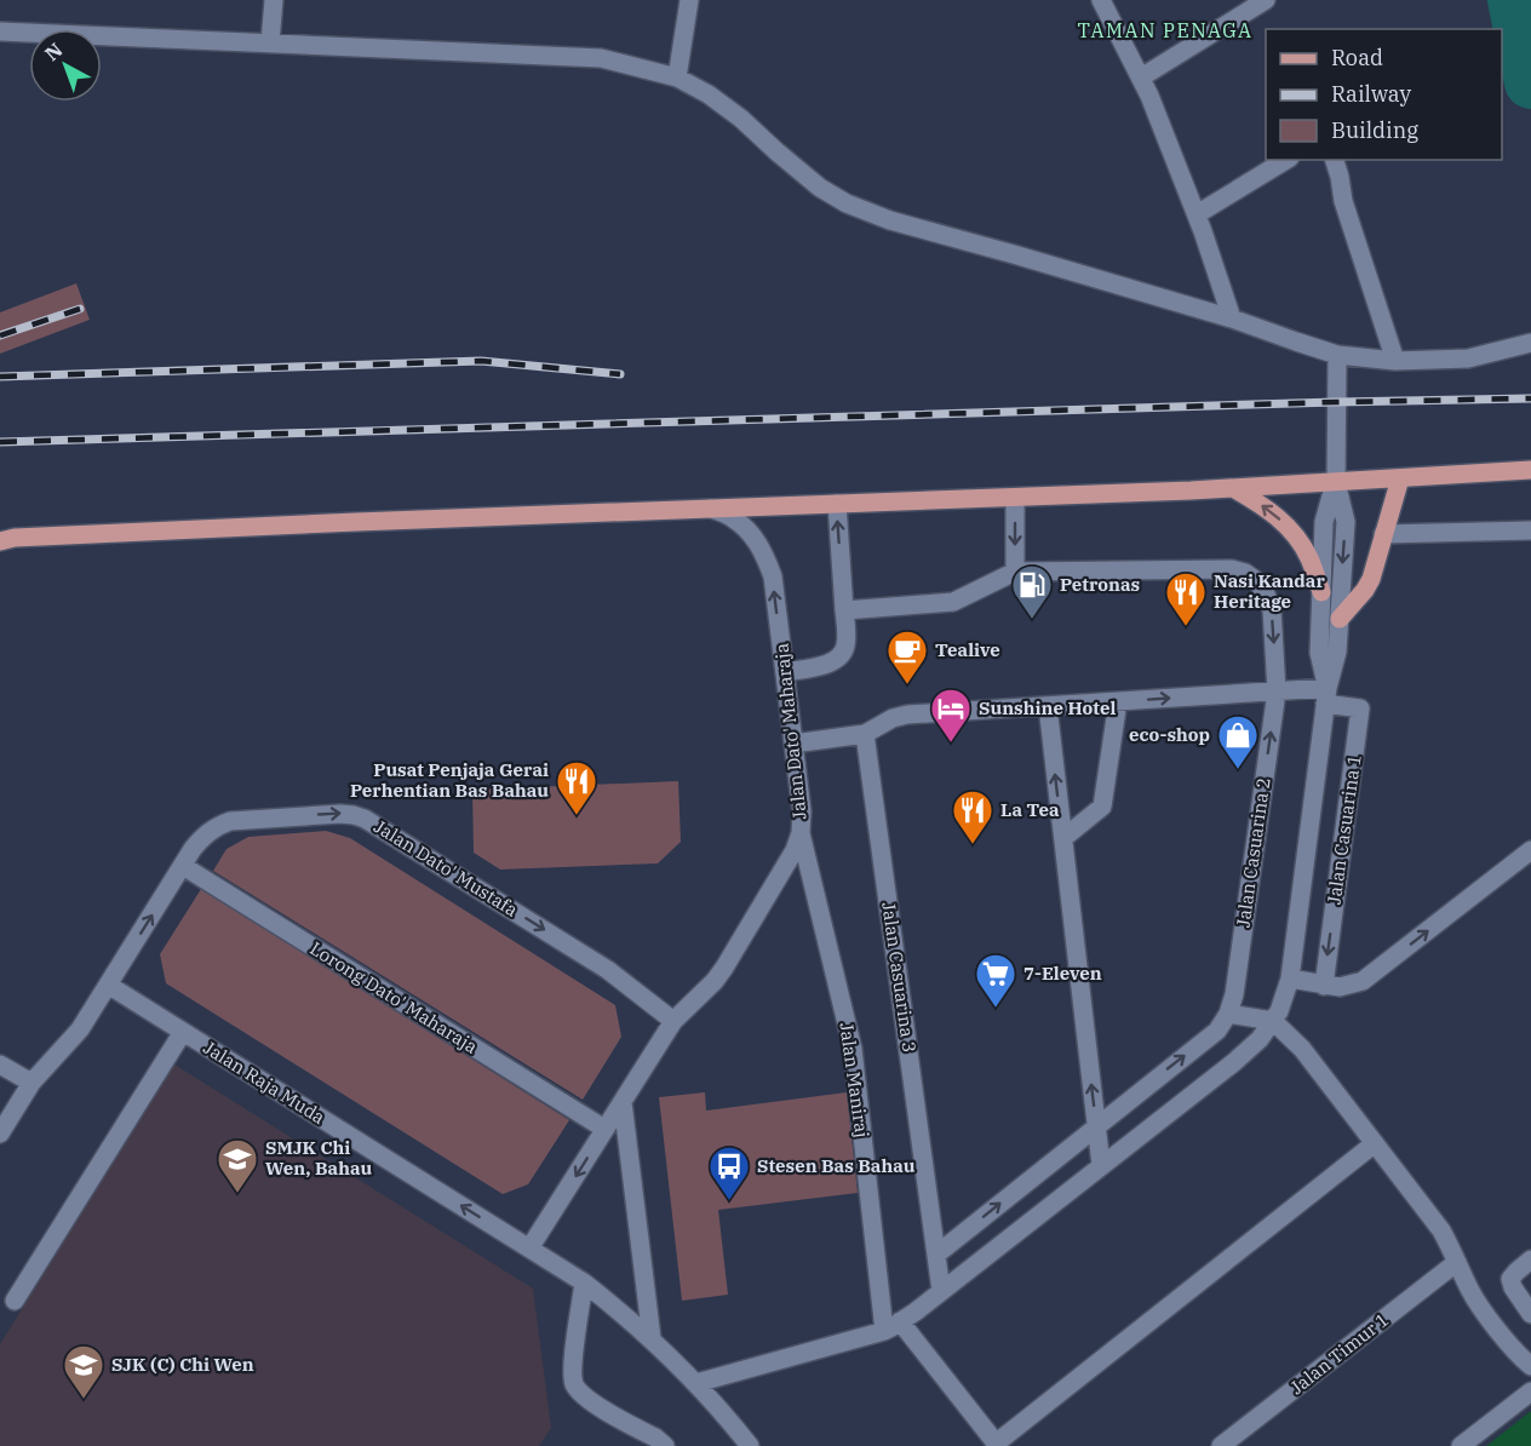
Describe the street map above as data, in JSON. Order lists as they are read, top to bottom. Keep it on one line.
{"streets":{"street":["Jalan Dato' Maharaja","Jalan Casuarina 1","Jalan Casuarina 2","Jalan Dato' Mustafa","Jalan Casuarina 3","Lorong Dato' Maharaja","Jalan Maniraj","Jalan Raja Muda","Jalan Timur 1"]},"crossings":[["Jalan Dato' Maharaja","Jalan Dato' Mustafa"],["Jalan Dato' Maharaja","Lorong Dato' Maharaja"],["Jalan Dato' Maharaja","Jalan Maniraj"],["Jalan Dato' Maharaja","Jalan Raja Muda"],["Jalan Dato' Mustafa","Lorong Dato' Maharaja"],["Jalan Dato' Mustafa","Jalan Raja Muda"]],"one_way":["Jalan Raja Muda"],"districts":["TAMAN PENAGA"],"places":{"fuel station":["Petronas"],"restaurant":["Nasi Kandar Heritage","Pusat Penjaja Gerai Perhentian Bas Bahau","La Tea"],"cafe":["Tealive"],"hotel":["Sunshine Hotel"],"shop":["eco-shop"],"supermarket":["7-Eleven"],"school or university":["SMJK Chi Wen, Bahau","SJK (C) Chi Wen"],"bus stop":["Stesen Bas Bahau"]},"legend":["Road","Railway","Building"],"north":"top left"}
